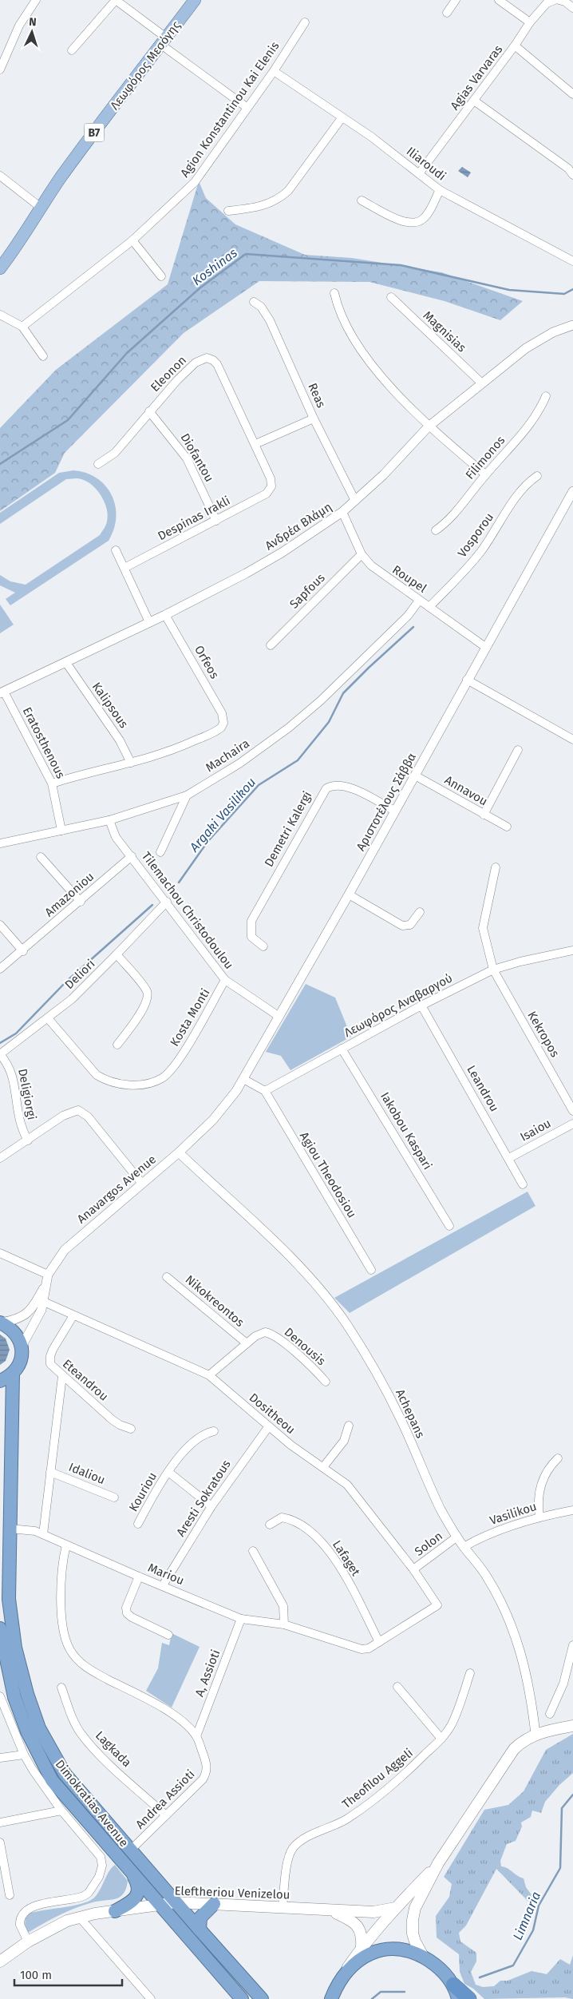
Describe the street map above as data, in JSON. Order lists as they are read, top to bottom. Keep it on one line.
{"streets":{"highway":["Dimokratias Avenue"],"main road":["Λεωφόρος Μεσόγης","B7","Eleftheriou Venizelou"],"street":["Agias Varvaras","Agion Konstantinou Kai Elenis","Iliaroudi","Magnisias","Eleonon","Reas","Diofantou","Filimonos","Despinas Irakli","Ανδρέα Βλάμη","Vosporou","Roupel","Sapfous","Orfeos","Kalipsous","Eratosthenous","Machaira","Annavou","Αριστοτέλους Σάββα","Demetri Kalergi","Amazoniou","Tilemachou Christodoulou","Deliori","Λεωφόρος Αναβαργού","Kosta Monti","Kekropos","Leandrou","Deligiorgi","Isaiou","Iakobou Kaspari","Agiou Theodosiou","Anavargos Avenue","Nikokreontos","Denousis","Eteandrou","Dositheou","Achepans","Idaliou","Kouriou","Aresti Sokratous","Vasilikou","Solon","Lafaget","Mariou","A, Assioti","Lagkada","Theofilou Aggeli","Andrea Assioti"]},"crossings":[["Agias Varvaras","Iliaroudi"],["Agion Konstantinou Kai Elenis","Iliaroudi"],["Magnisias","Ανδρέα Βλάμη"],["Eleonon","Diofantou"],["Eleonon","Despinas Irakli"],["Reas","Ανδρέα Βλάμη"],["Diofantou","Despinas Irakli"],["Ανδρέα Βλάμη","Roupel"],["Ανδρέα Βλάμη","Orfeos"],["Ανδρέα Βλάμη","Kalipsous"],["Ανδρέα Βλάμη","Eratosthenous"],["Vosporou","Roupel"],["Roupel","Sapfous"],["Roupel","Machaira"],["Roupel","Αριστοτέλους Σάββα"],["Orfeos","Kalipsous"],["Eratosthenous","Machaira"],["Machaira","Tilemachou Christodoulou"],["Annavou","Αριστοτέλους Σάββα"],["Αριστοτέλους Σάββα","Demetri Kalergi"],["Αριστοτέλους Σάββα","Tilemachou Christodoulou"],["Αριστοτέλους Σάββα","Anavargos Avenue"],["Amazoniou","Tilemachou Christodoulou"],["Tilemachou Christodoulou","Deliori"],["Tilemachou Christodoulou","Kosta Monti"],["Deliori","Kosta Monti"],["Deliori","Deligiorgi"],["Λεωφόρος Αναβαργού","Kekropos"],["Λεωφόρος Αναβαργού","Leandrou"],["Λεωφόρος Αναβαργού","Iakobou Kaspari"],["Λεωφόρος Αναβαργού","Agiou Theodosiou"],["Leandrou","Isaiou"],["Anavargos Avenue","Dositheou"],["Anavargos Avenue","Achepans"],["Nikokreontos","Denousis"],["Denousis","Dositheou"],["Eteandrou","Dositheou"],["Dositheou","Aresti Sokratous"],["Dositheou","Solon"],["Dositheou","Lafaget"],["Dositheou","Mariou"],["Achepans","Vasilikou"],["Achepans","Solon"],["Kouriou","Aresti Sokratous"],["Aresti Sokratous","Mariou"],["Lafaget","Mariou"],["Mariou","A, Assioti"],["Mariou","Dimokratias Avenue"],["A, Assioti","Andrea Assioti"],["Lagkada","Andrea Assioti"],["Theofilou Aggeli","Eleftheriou Venizelou"],["Andrea Assioti","Dimokratias Avenue"],["Dimokratias Avenue","Eleftheriou Venizelou"]],"water":["Koshinas","Argaki Vasilikou","Limnaria"],"scale_bar":"100 m","north":"top"}
